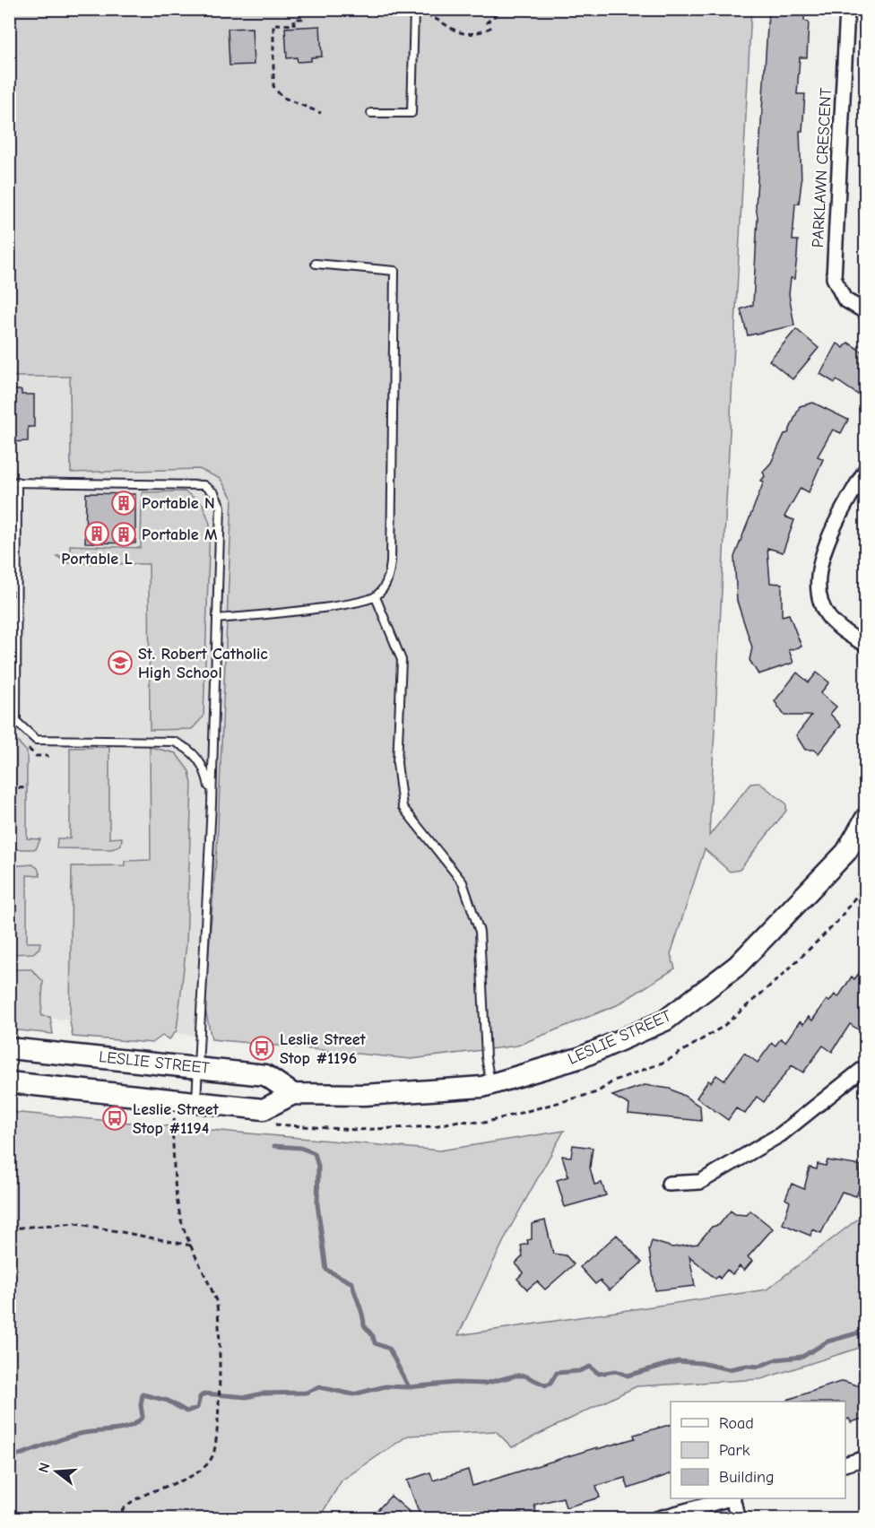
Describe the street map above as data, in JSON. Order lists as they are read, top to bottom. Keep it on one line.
{"streets":{"main road":["LESLIE STREET"],"street":["PARKLAWN CRESCENT"]},"places":{"building":["Portable N","Portable L","Portable M"],"school or university":["St. Robert Catholic High School"],"bus stop":["Leslie Street Stop #1196","Leslie Street Stop #1194"]},"legend":["Road","Park","Building"],"north":"left"}
